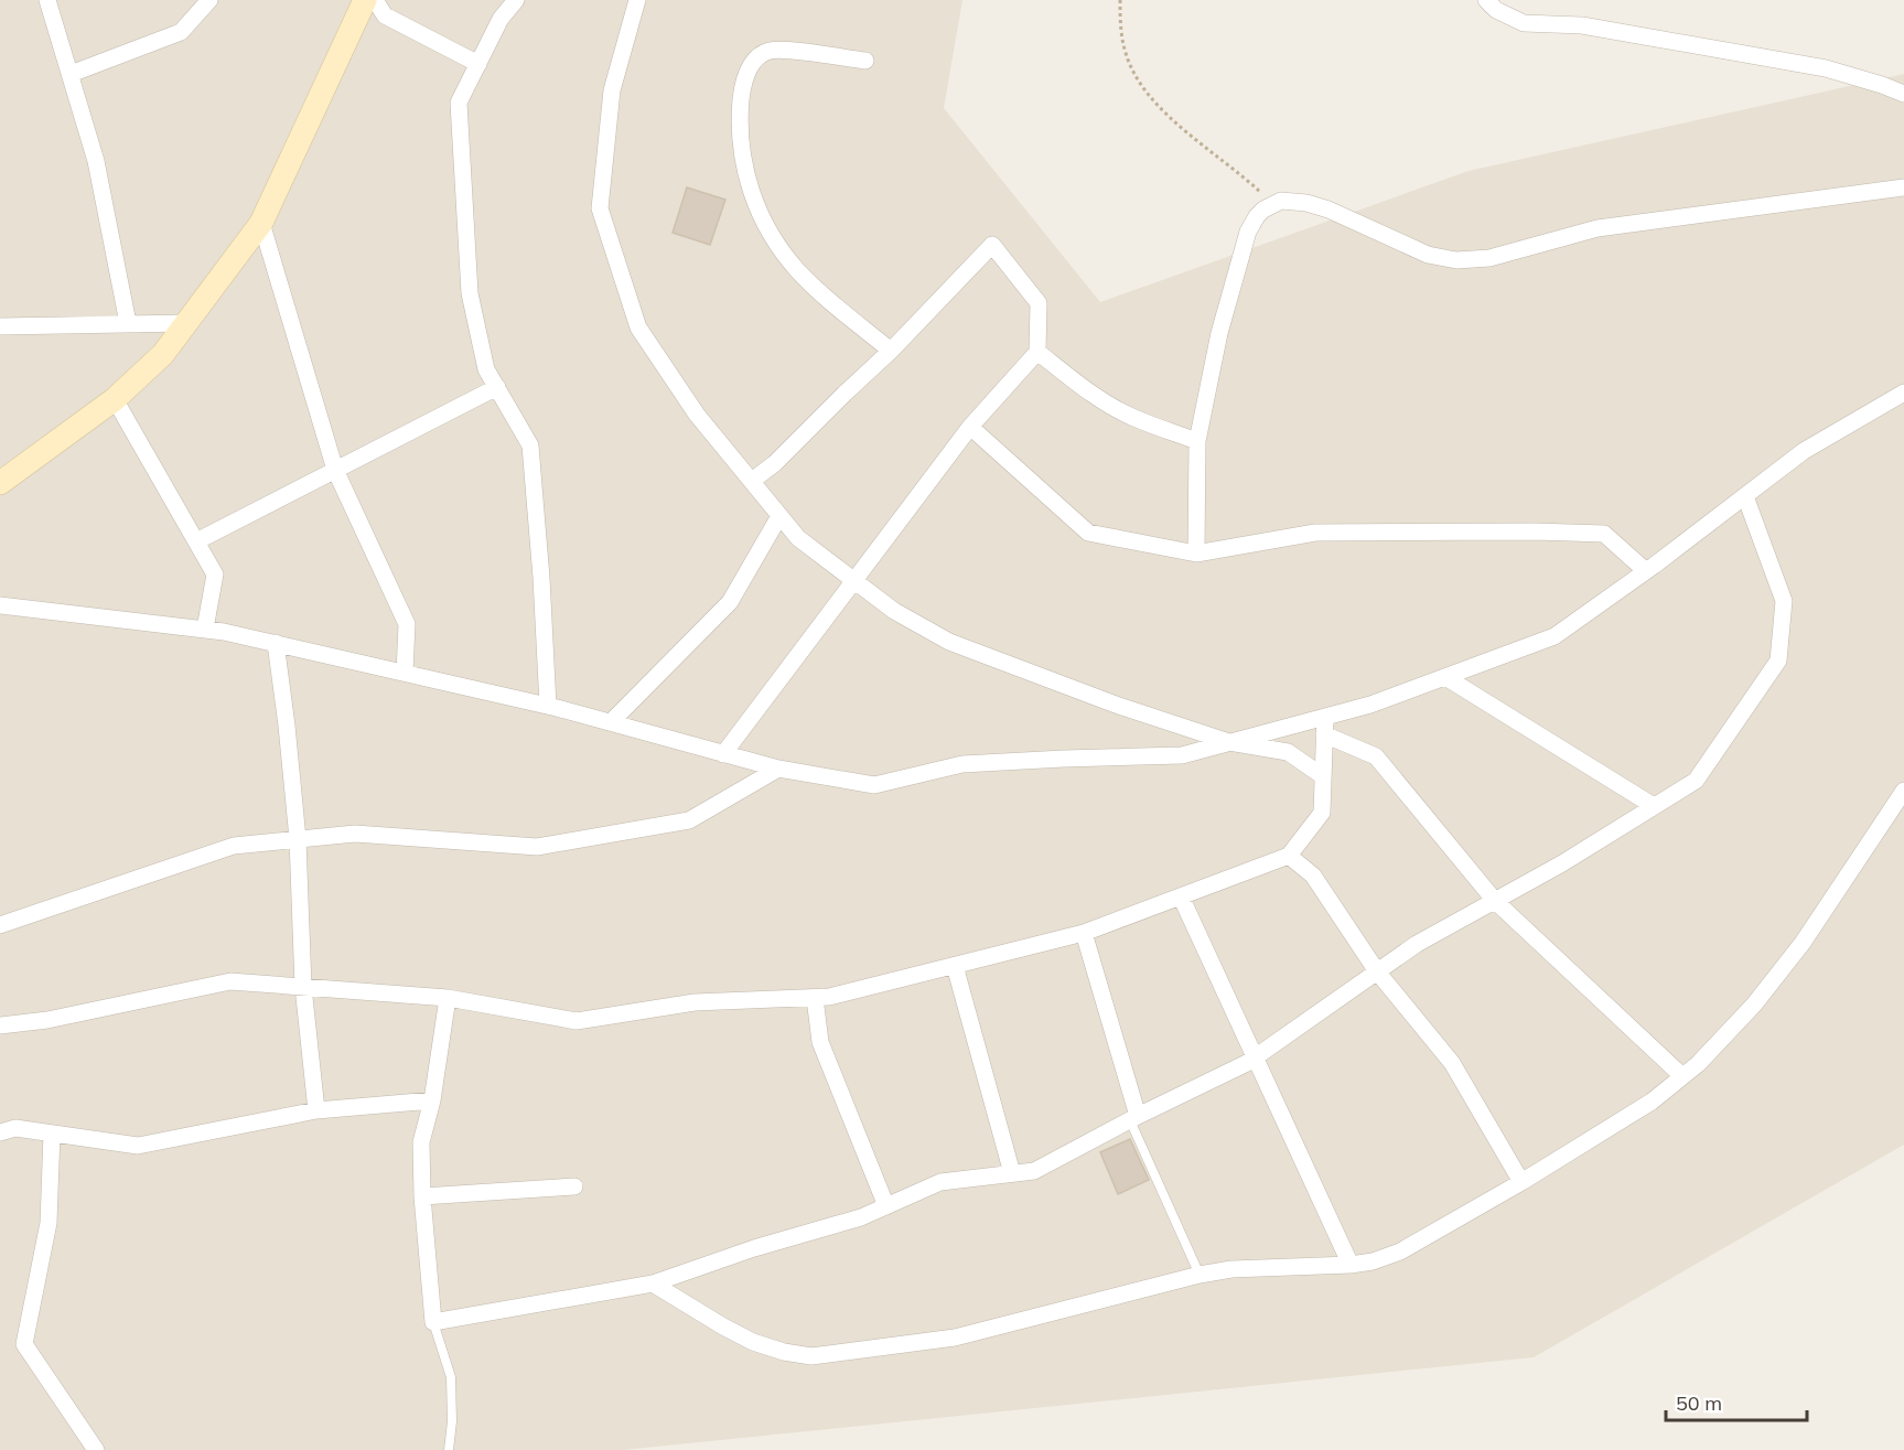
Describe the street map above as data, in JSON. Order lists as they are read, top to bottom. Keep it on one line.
{"scale_bar":"50 m"}
